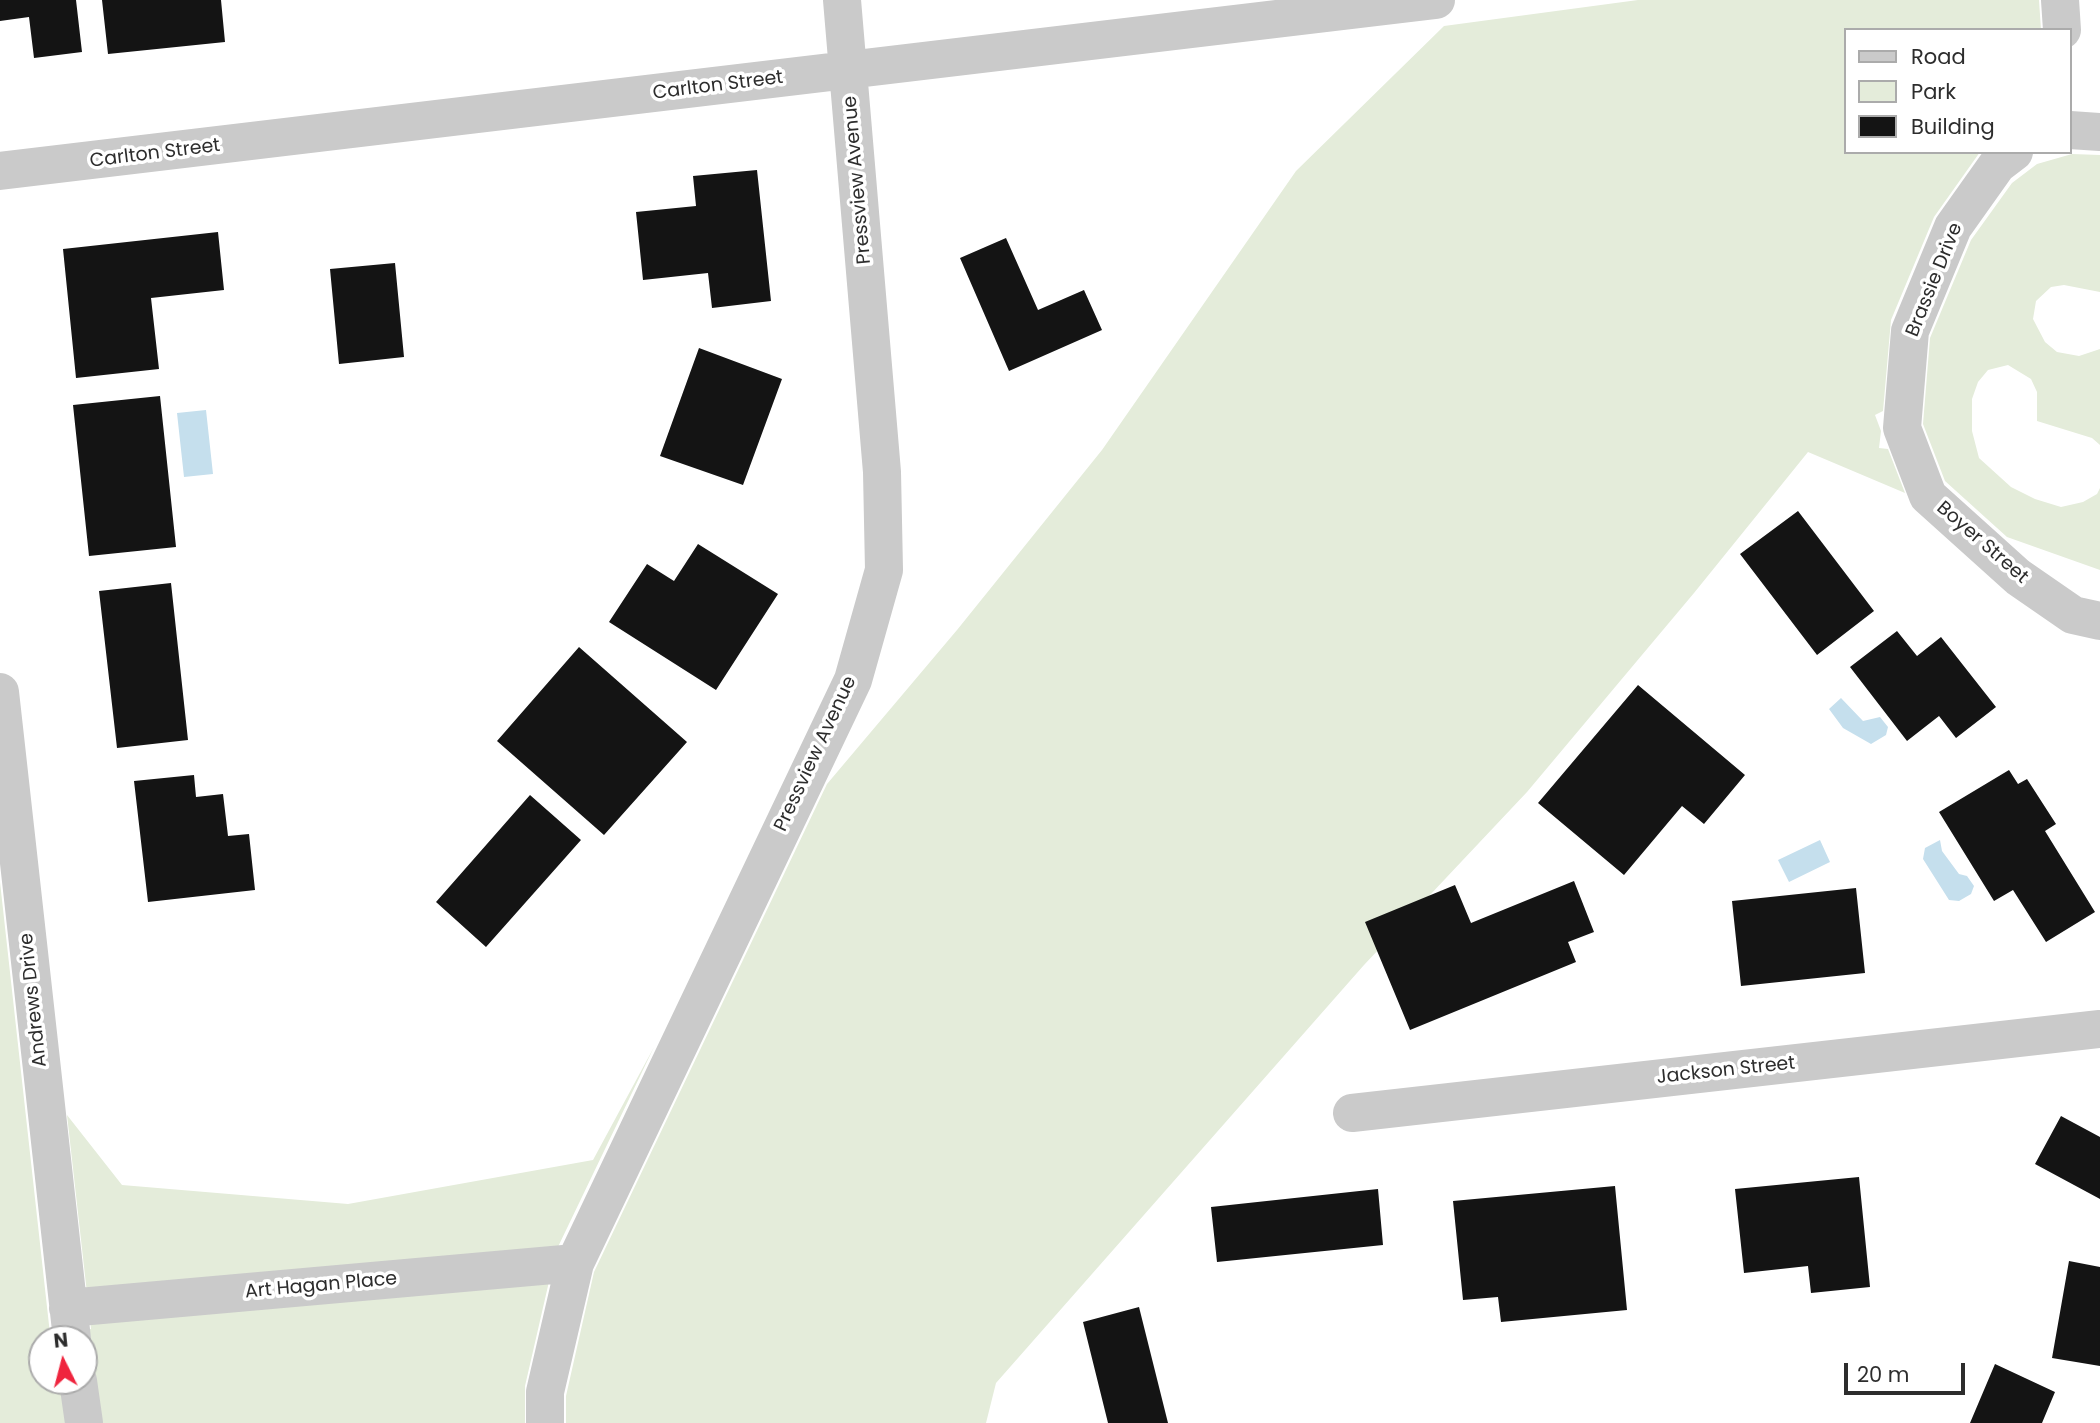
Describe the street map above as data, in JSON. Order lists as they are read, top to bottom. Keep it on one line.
{"streets":{"street":["Carlton Street","Pressview Avenue","Brassie Drive","Boyer Street","Andrews Drive","Jackson Street","Art Hagan Place"]},"crossings":[["Carlton Street","Pressview Avenue"],["Pressview Avenue","Art Hagan Place"],["Brassie Drive","Boyer Street"],["Andrews Drive","Art Hagan Place"]],"legend":["Road","Park","Building"],"scale_bar":"20 m","north":"top"}
